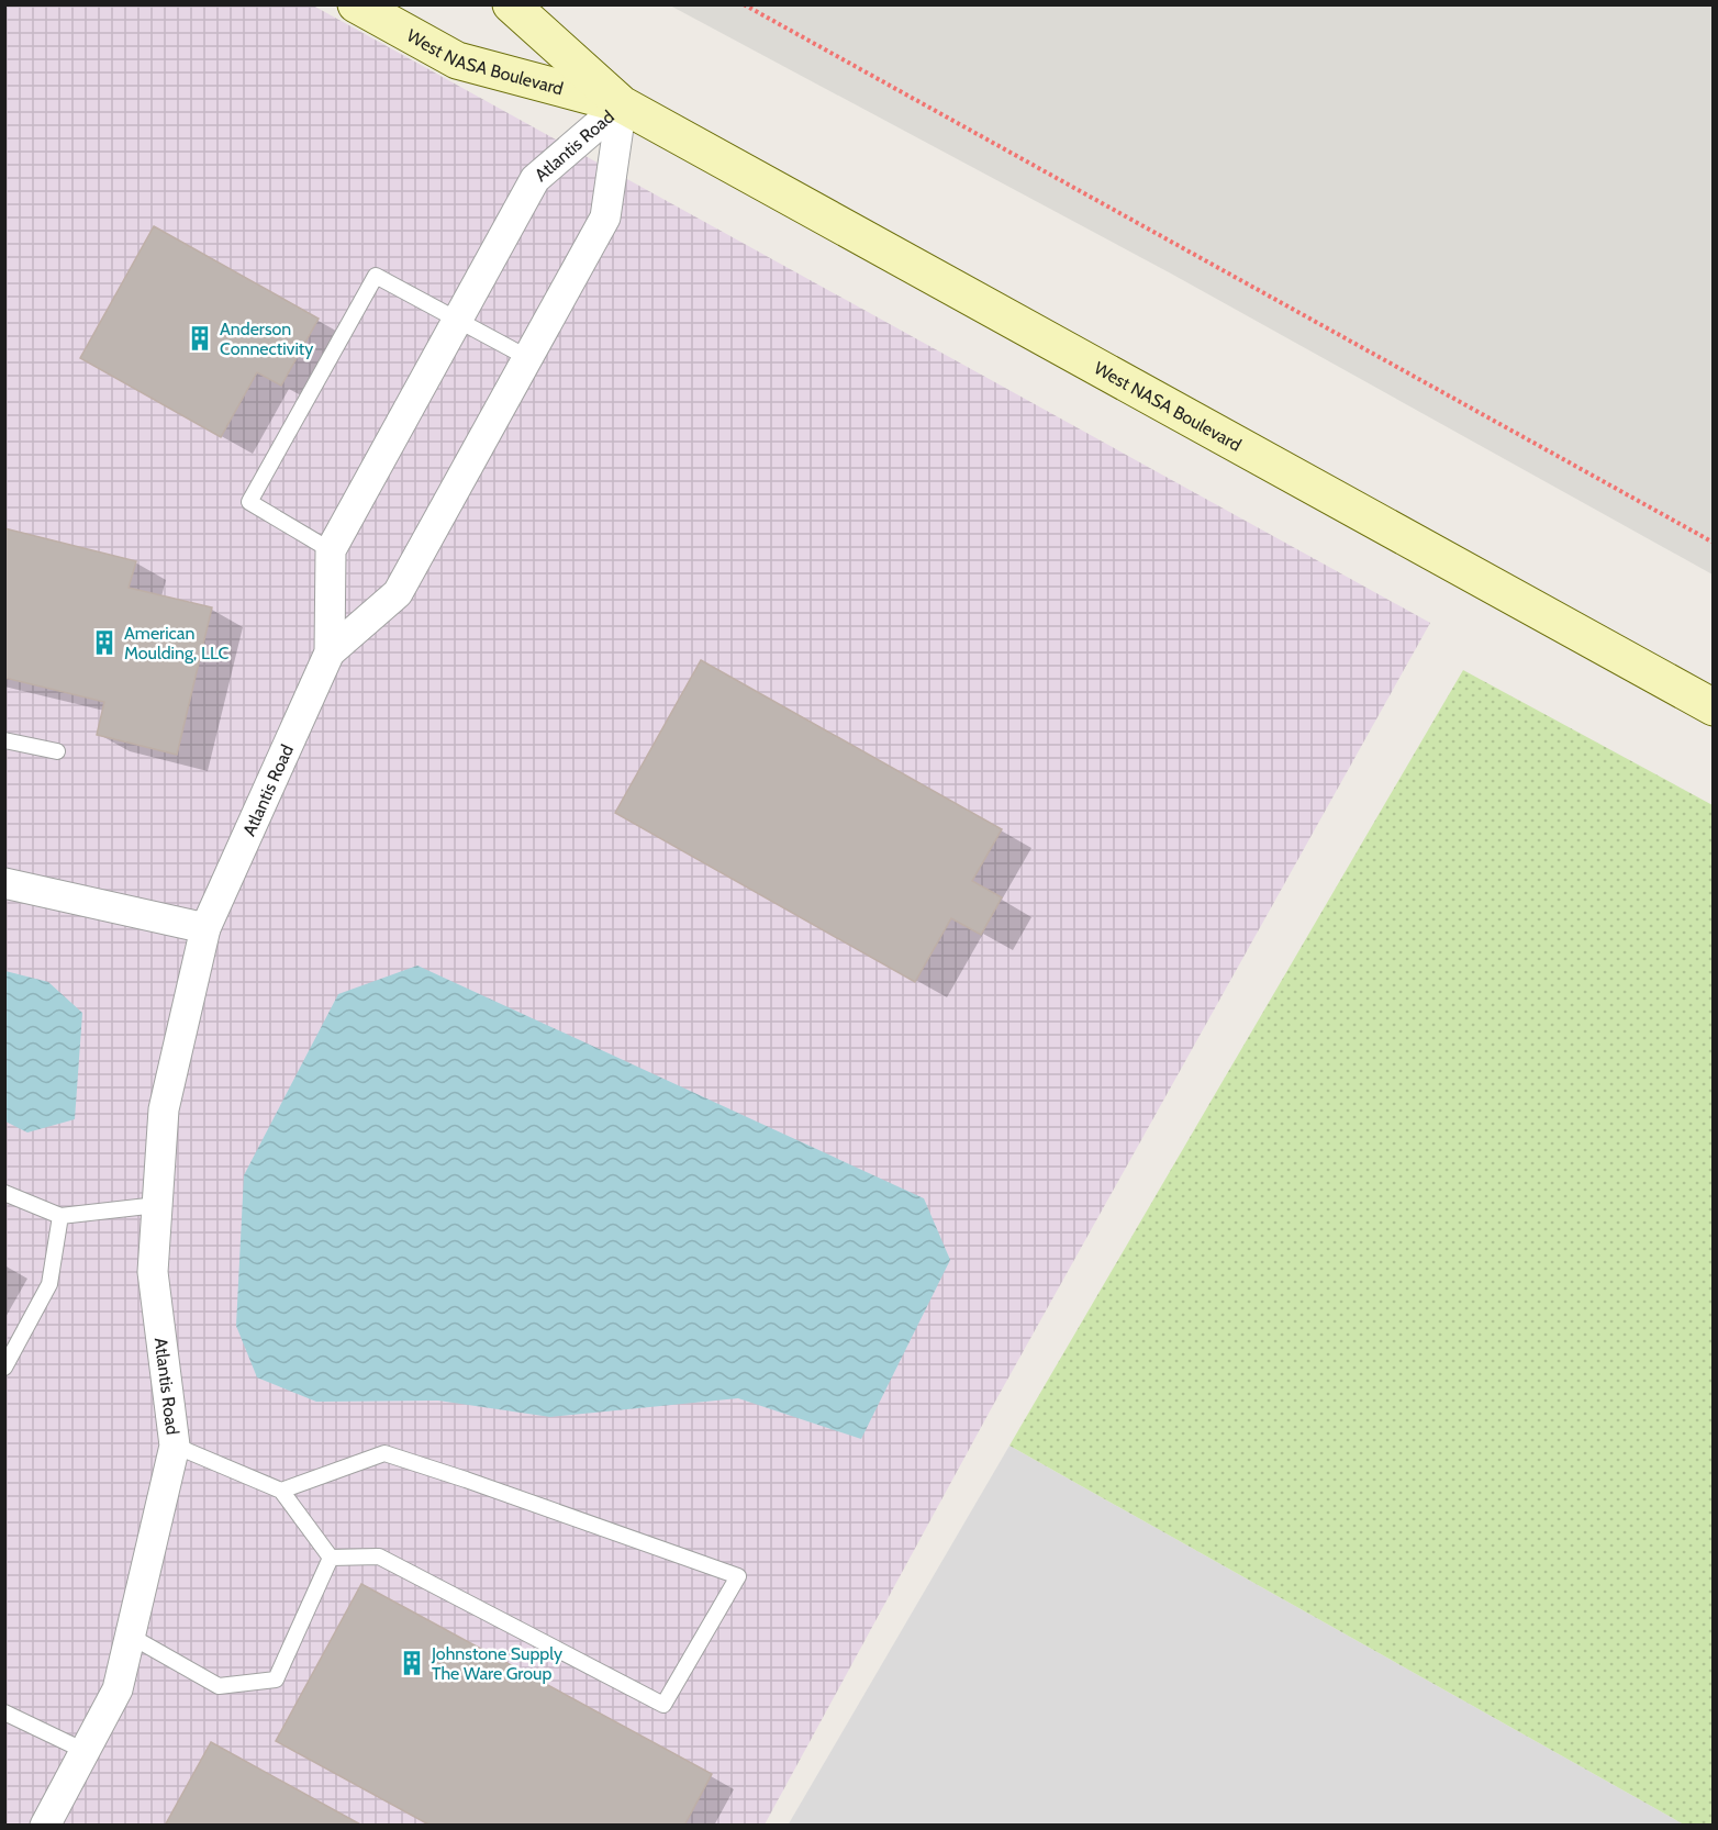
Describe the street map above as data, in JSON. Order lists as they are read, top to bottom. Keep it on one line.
{"streets":{"main road":["West NASA Boulevard"],"street":["Atlantis Road"]},"crossings":[["West NASA Boulevard","Atlantis Road"]],"places":{"building":["Anderson Connectivity","American Moulding, LLC","Johnstone Supply The Ware Group"]}}
